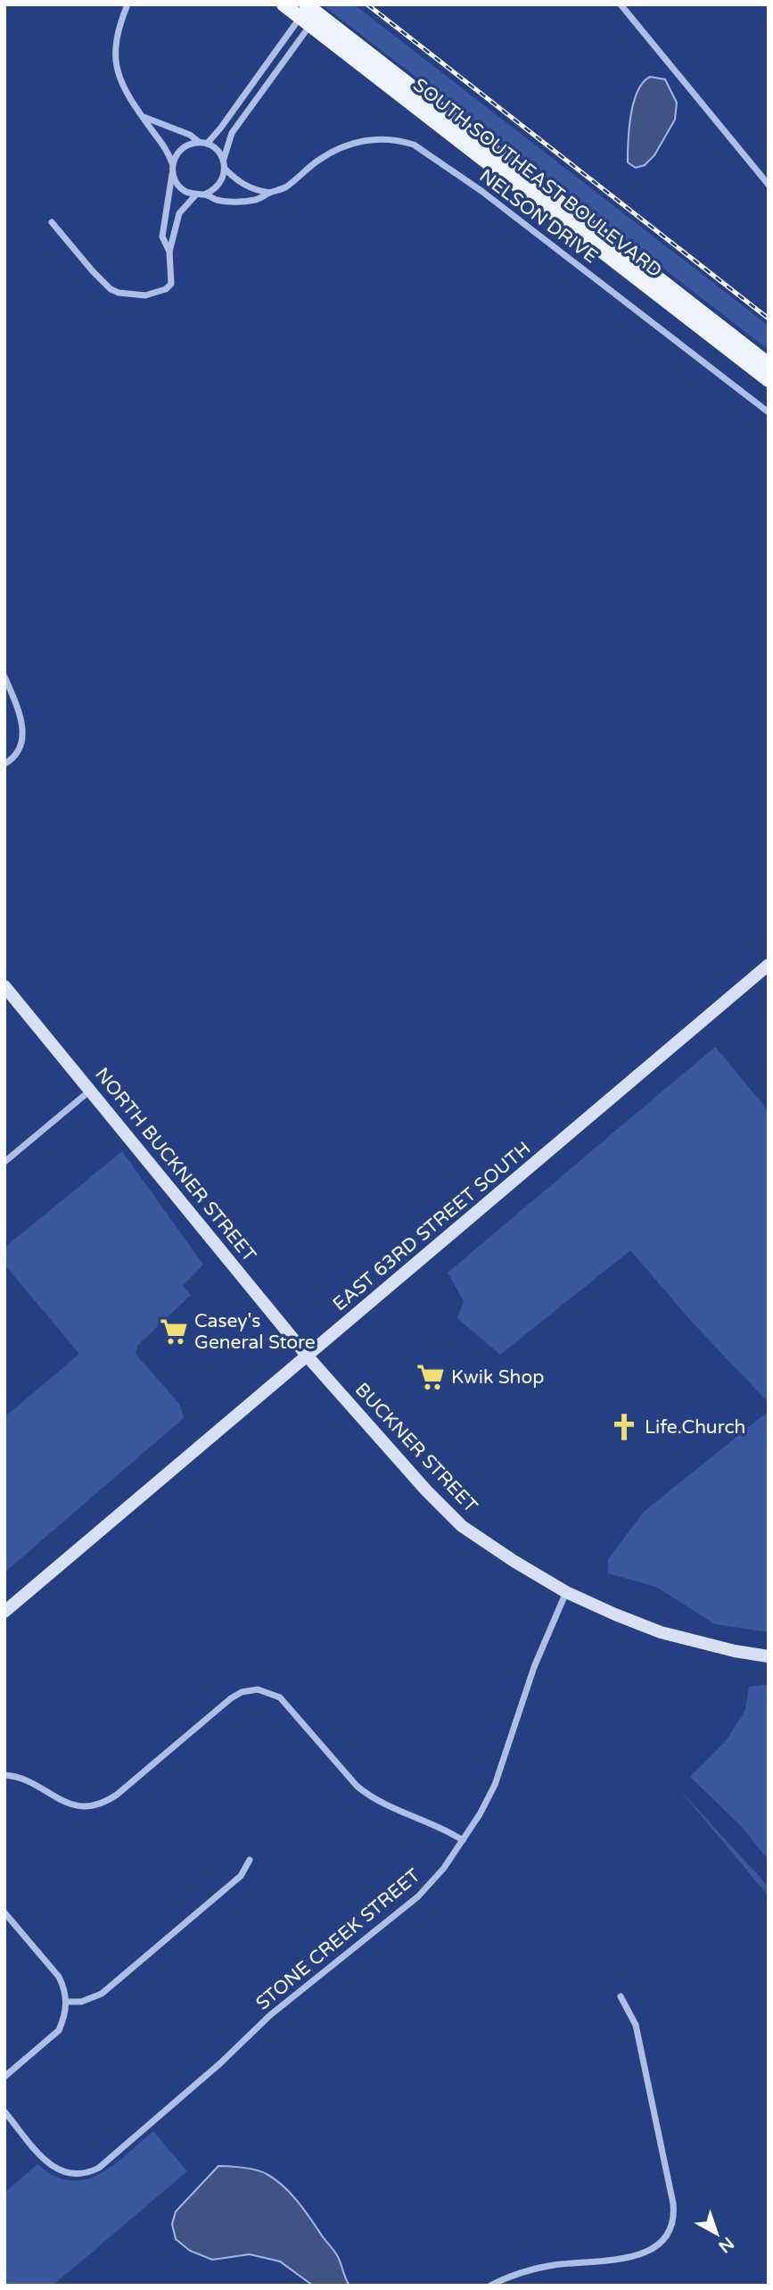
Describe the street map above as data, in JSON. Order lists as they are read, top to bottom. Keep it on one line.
{"streets":{"main road":["SOUTH SOUTHEAST BOULEVARD","NORTH BUCKNER STREET","EAST 63RD STREET SOUTH","BUCKNER STREET"],"street":["NELSON DRIVE","STONE CREEK STREET"]},"crossings":[["NORTH BUCKNER STREET","EAST 63RD STREET SOUTH"],["NORTH BUCKNER STREET","BUCKNER STREET"],["BUCKNER STREET","STONE CREEK STREET"]],"places":{"supermarket":["Casey's General Store","Kwik Shop"],"church":["Life.Church"]},"north":"bottom right"}
